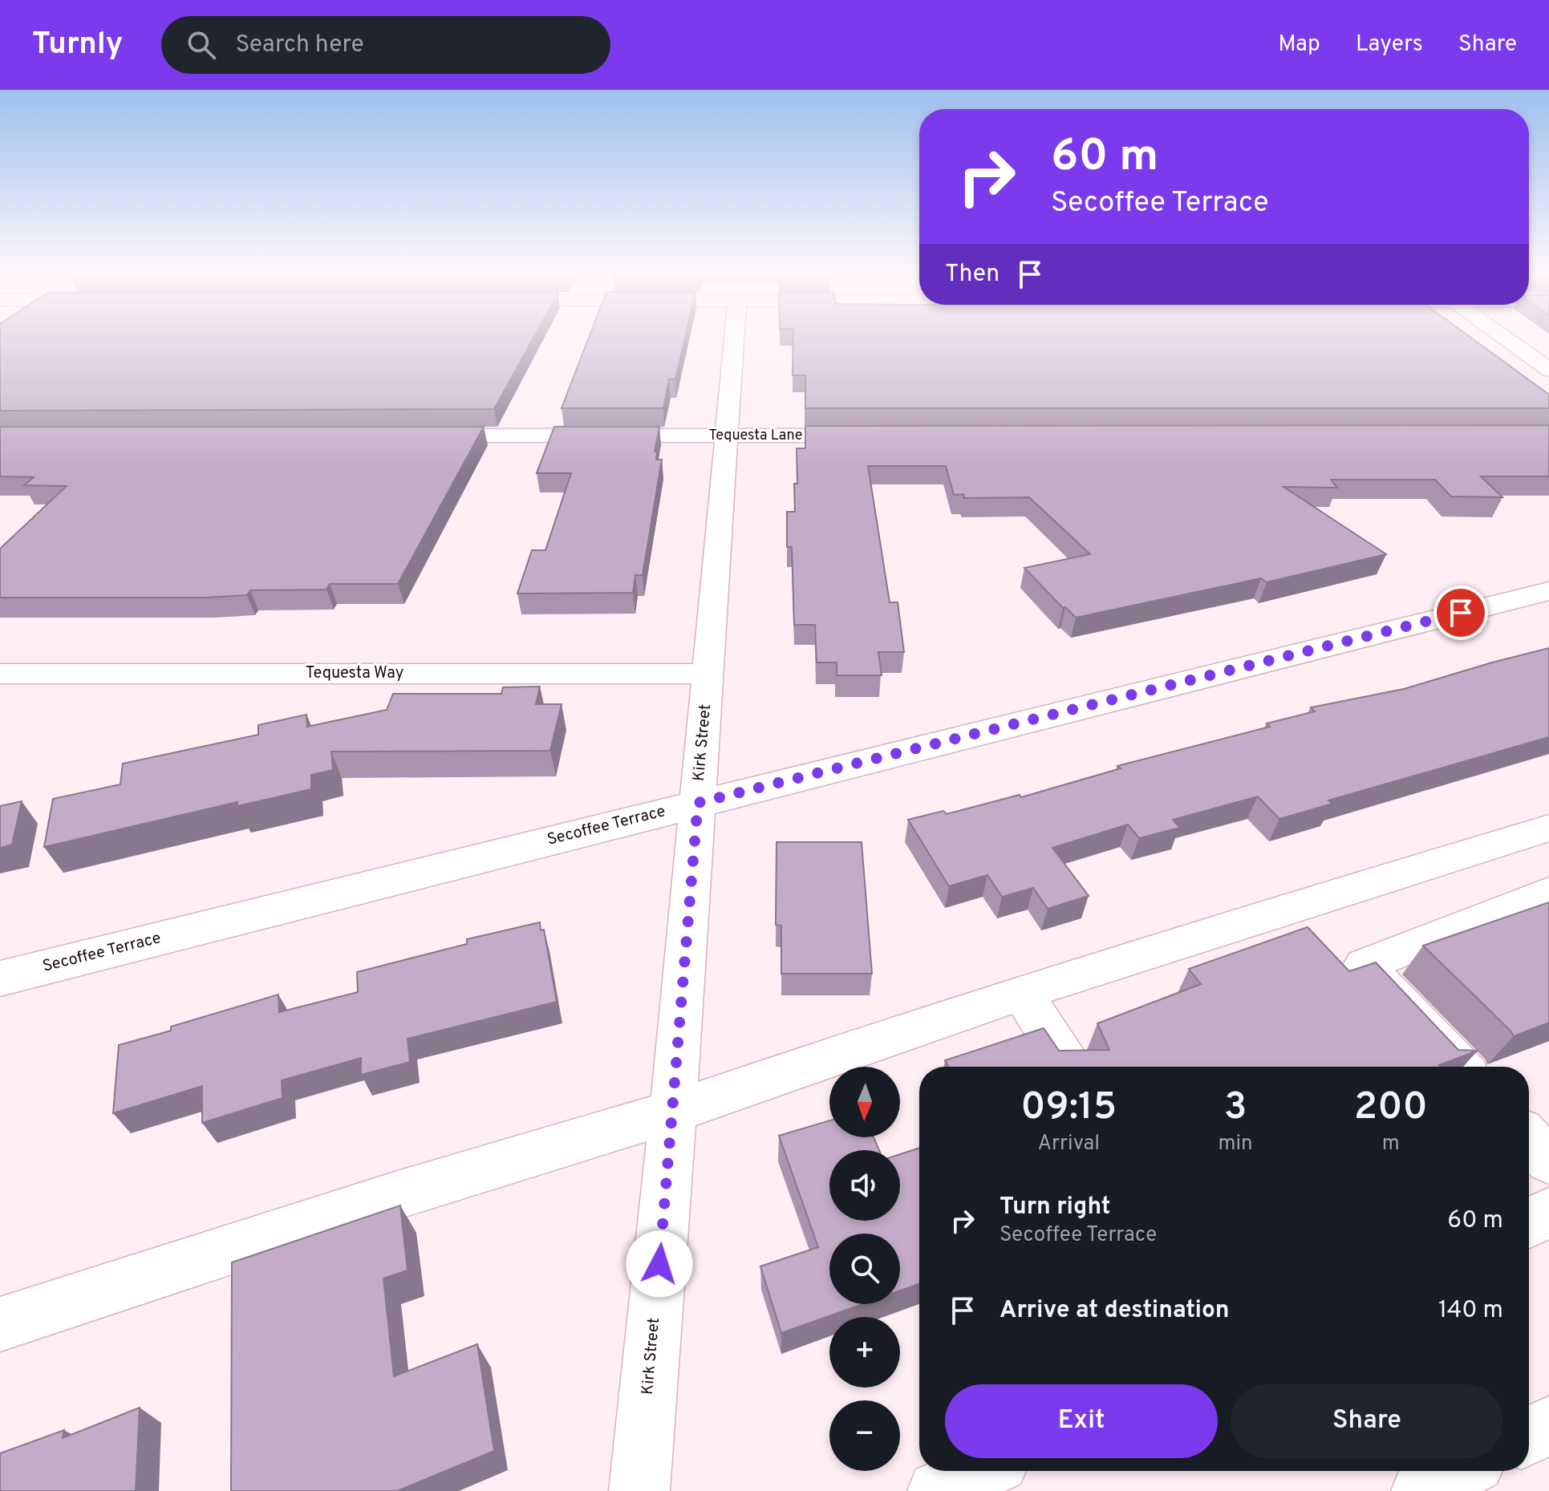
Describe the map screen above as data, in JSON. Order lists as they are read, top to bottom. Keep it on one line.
{"streets":{"main road":["Tequesta Lane","Tequesta Way","Kirk Street","Secoffee Terrace"]},"crossings":[["Tequesta Lane","Kirk Street"],["Tequesta Way","Kirk Street"],["Kirk Street","Secoffee Terrace"]],"north":"bottom","page":{"header":"Turnly","search":"Search here","nav":["Map","Layers","Share"],"turn":["60 m","Secoffee Terrace"],"then":"Then","map_buttons":["+","−"],"eta":["09:15","Arrival","3","min","200","m"],"list":[{"name":"Turn right","note":"Secoffee Terrace","value":"60 m"},{"name":"Arrive at destination","value":"140 m"}],"buttons":["Exit","Share"]}}
